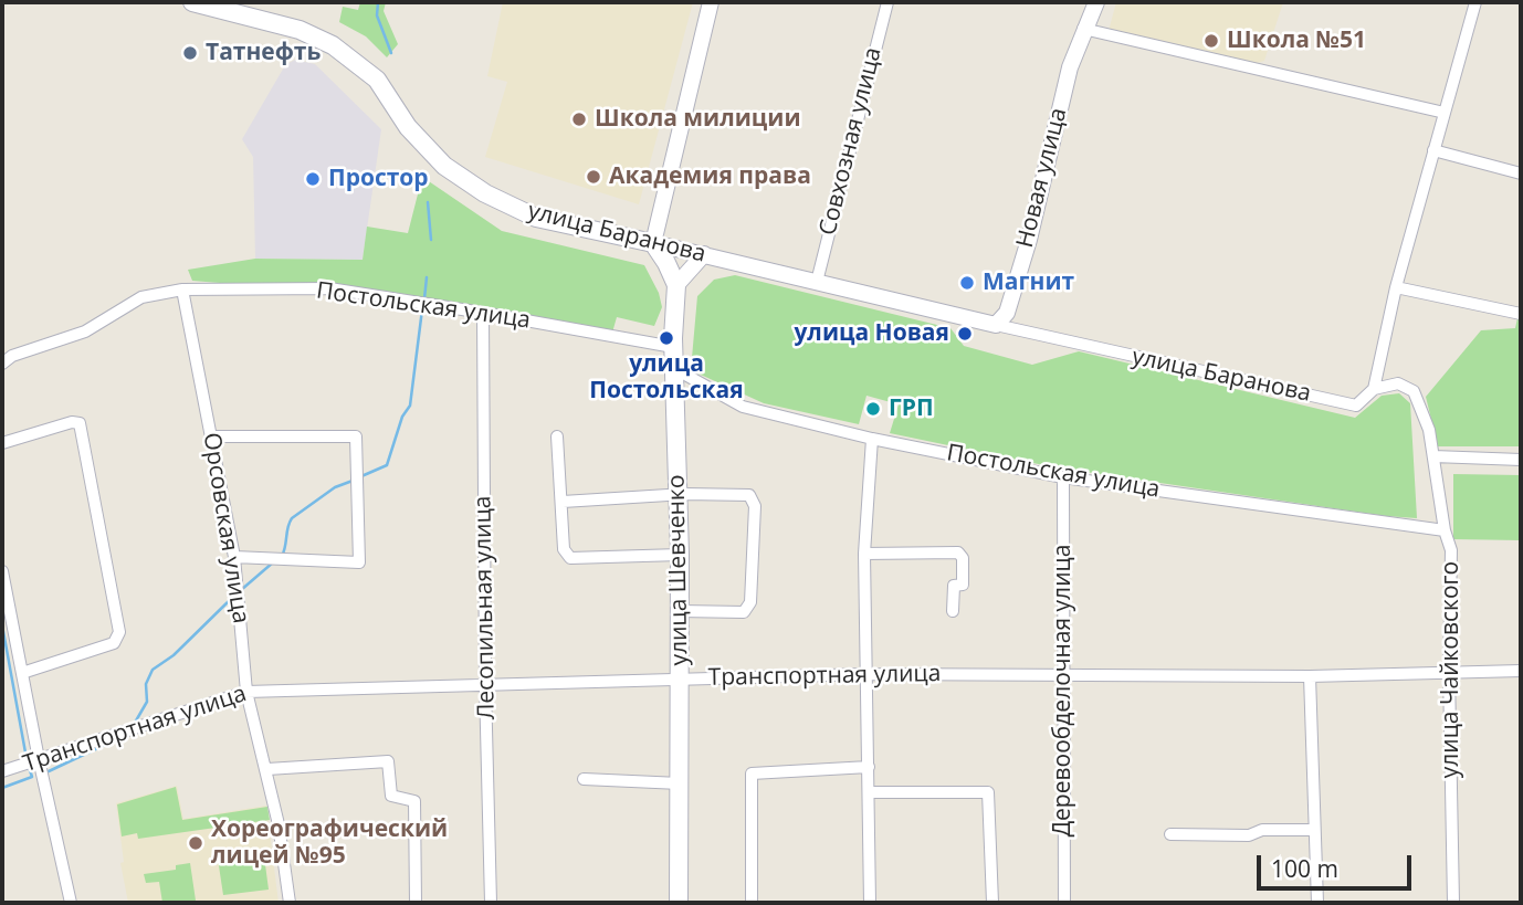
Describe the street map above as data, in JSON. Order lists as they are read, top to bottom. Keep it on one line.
{"streets":{"main road":["улица Баранова","улица Шевченко"],"street":["Совхозная улица","Новая улица","Постольская улица","Орсовская улица","Лесопильная улица","улица Чайковского","Транспортная улица","Деревообделочная улица"]},"crossings":[["Совхозная улица","улица Баранова"],["Новая улица","улица Баранова"],["улица Баранова","улица Чайковского"],["Постольская улица","Орсовская улица"],["Постольская улица","улица Шевченко"],["Постольская улица","Лесопильная улица"],["Постольская улица","улица Чайковского"],["Постольская улица","Деревообделочная улица"],["Орсовская улица","Транспортная улица"],["улица Шевченко","Транспортная улица"],["Лесопильная улица","Транспортная улица"],["улица Чайковского","Транспортная улица"],["Транспортная улица","Деревообделочная улица"]],"places":["Школа №51","Татнефть","Школа милиции","Академия права","Простор","Магнит","улица Новая","улица Постольская","ГРП","Хореографический лицей №95"],"scale_bar":"100 m"}
